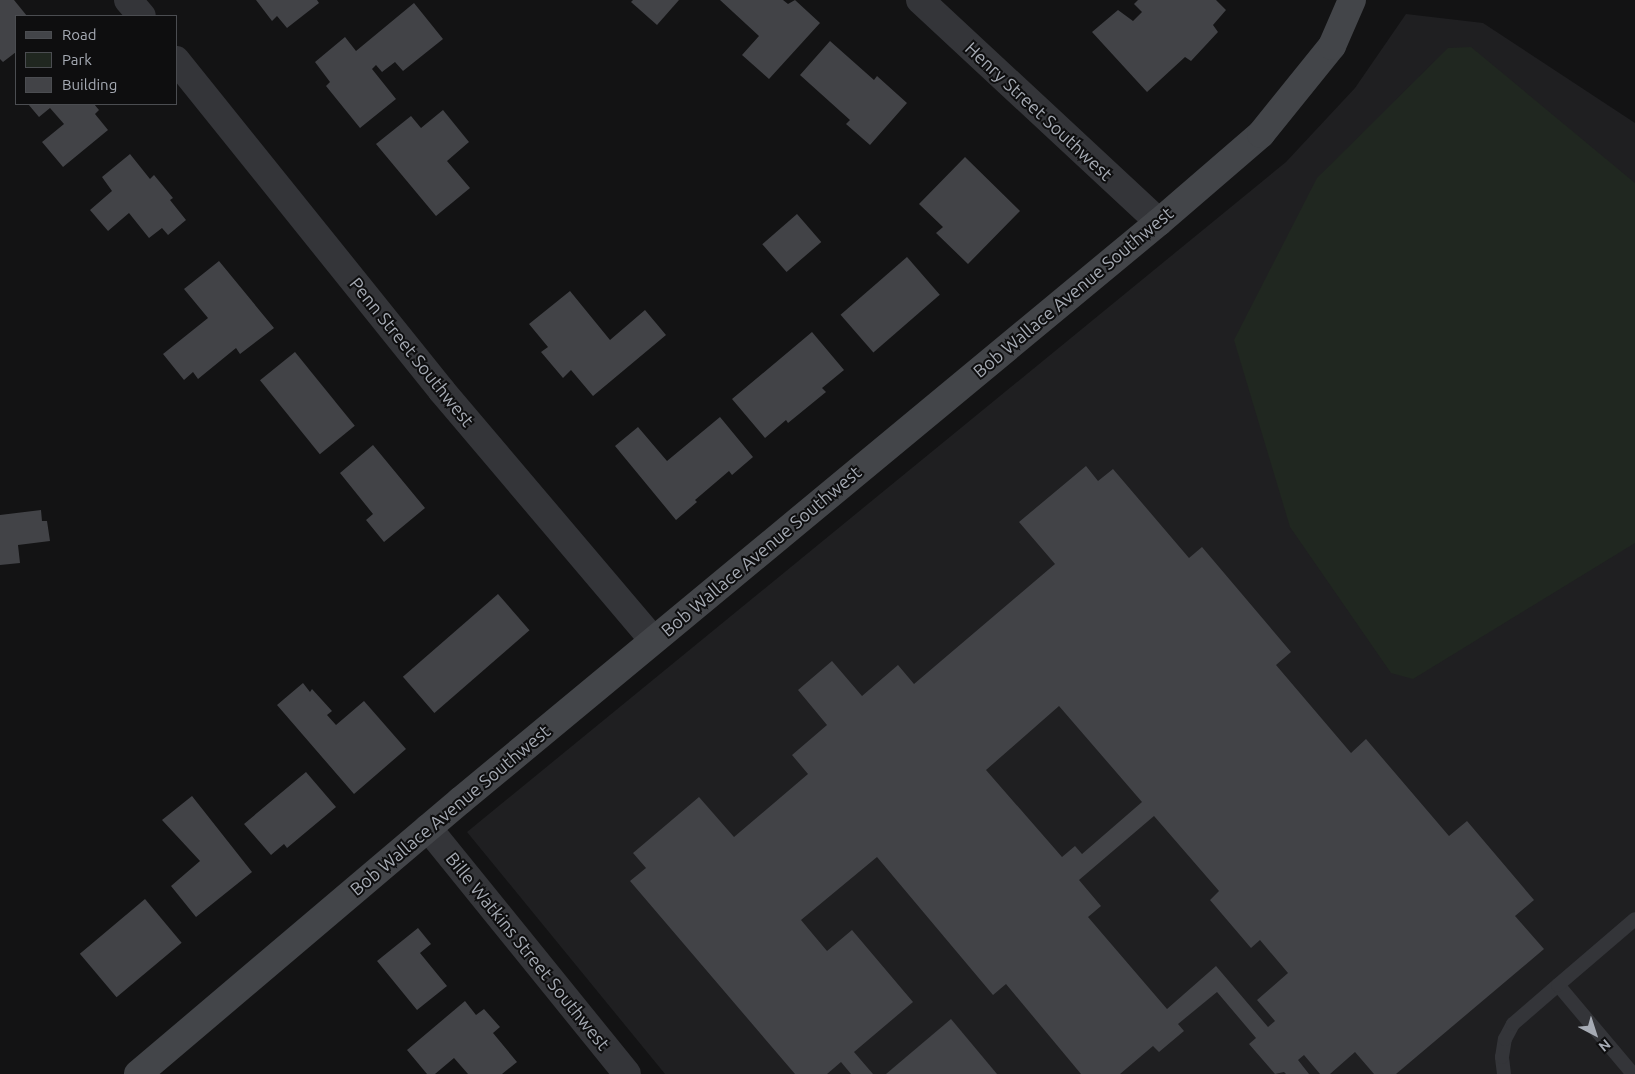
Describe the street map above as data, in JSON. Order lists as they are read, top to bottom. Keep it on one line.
{"streets":{"main road":["Bob Wallace Avenue Southwest"],"street":["Henry Street Southwest","Penn Street Southwest","Bille Watkins Street Southwest"]},"crossings":[["Henry Street Southwest","Bob Wallace Avenue Southwest"],["Bob Wallace Avenue Southwest","Penn Street Southwest"],["Bob Wallace Avenue Southwest","Bille Watkins Street Southwest"]],"legend":["Road","Park","Building"],"north":"bottom right"}
